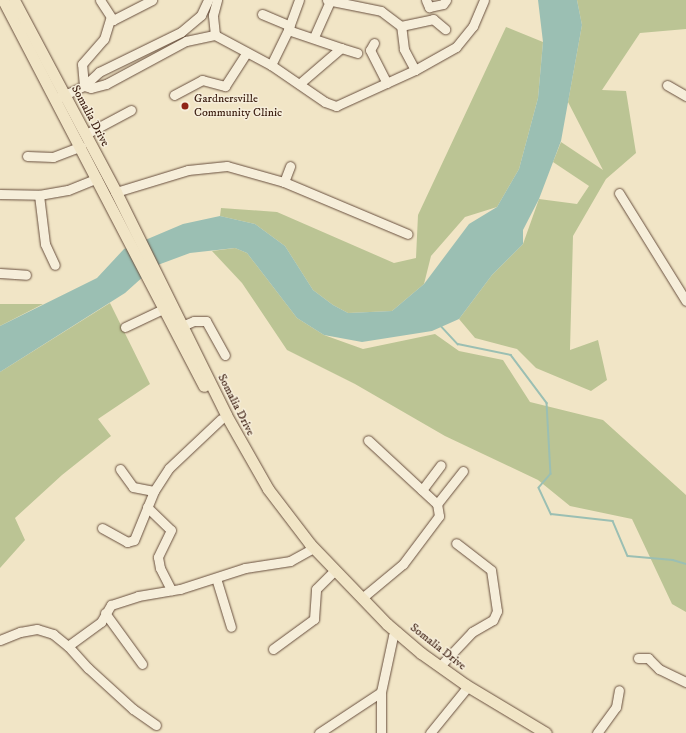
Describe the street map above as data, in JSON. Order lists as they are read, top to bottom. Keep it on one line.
{"streets":{"main road":["Somalia Drive"]},"places":["Gardnersville Community Clinic"]}
